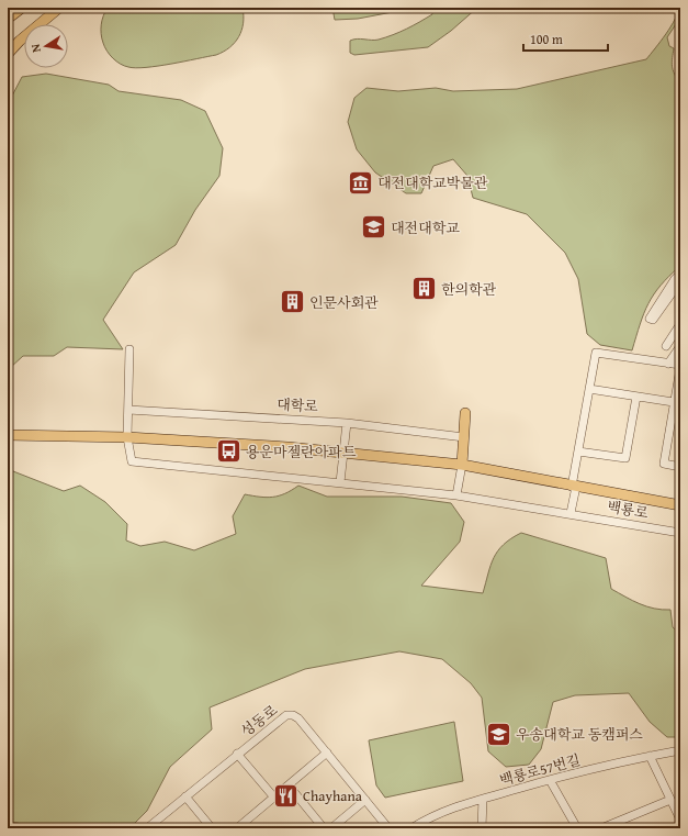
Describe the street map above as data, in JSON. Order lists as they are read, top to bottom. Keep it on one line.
{"streets":{"street":["대학로","백룡로","성동로","백룡로57번길"]},"places":{"museum":["대전대학교박물관"],"school or university":["대전대학교","우송대학교 동캠퍼스"],"building":["한의학관","인문사회관"],"bus stop":["용운마젤란아파트"],"restaurant":["Chayhana"]},"scale_bar":"100 m","north":"left"}
